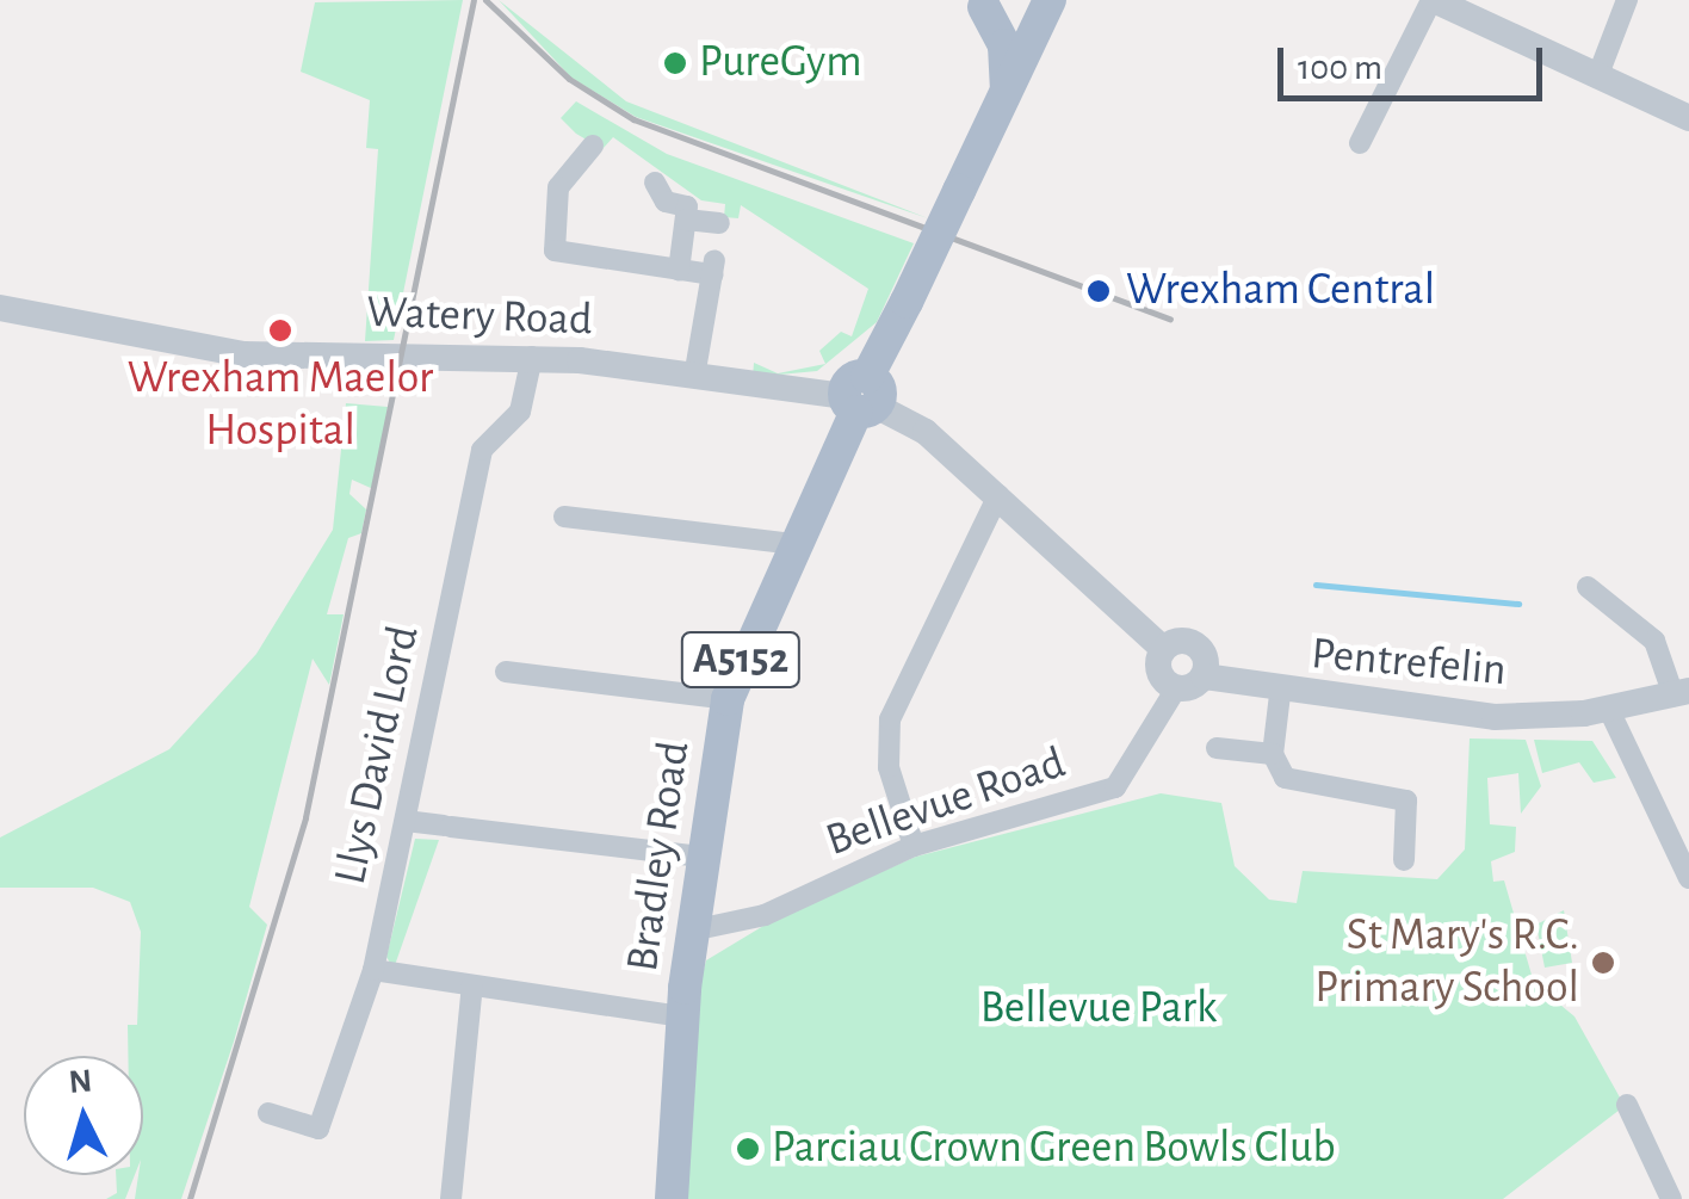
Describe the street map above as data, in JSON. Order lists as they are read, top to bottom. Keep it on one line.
{"streets":{"main road":["A5152","Bradley Road"],"street":["Watery Road","Pentrefelin","Llys David Lord","Bellevue Road"]},"crossings":[["Watery Road","Llys David Lord"],["Watery Road","Bradley Road"],["Bellevue Road","Bradley Road"]],"parks":["Bellevue Park"],"places":["PureGym","Wrexham Central","Wrexham Maelor Hospital","St Mary's R.C. Primary School","Parciau Crown Green Bowls Club"],"scale_bar":"100 m","north":"top"}
